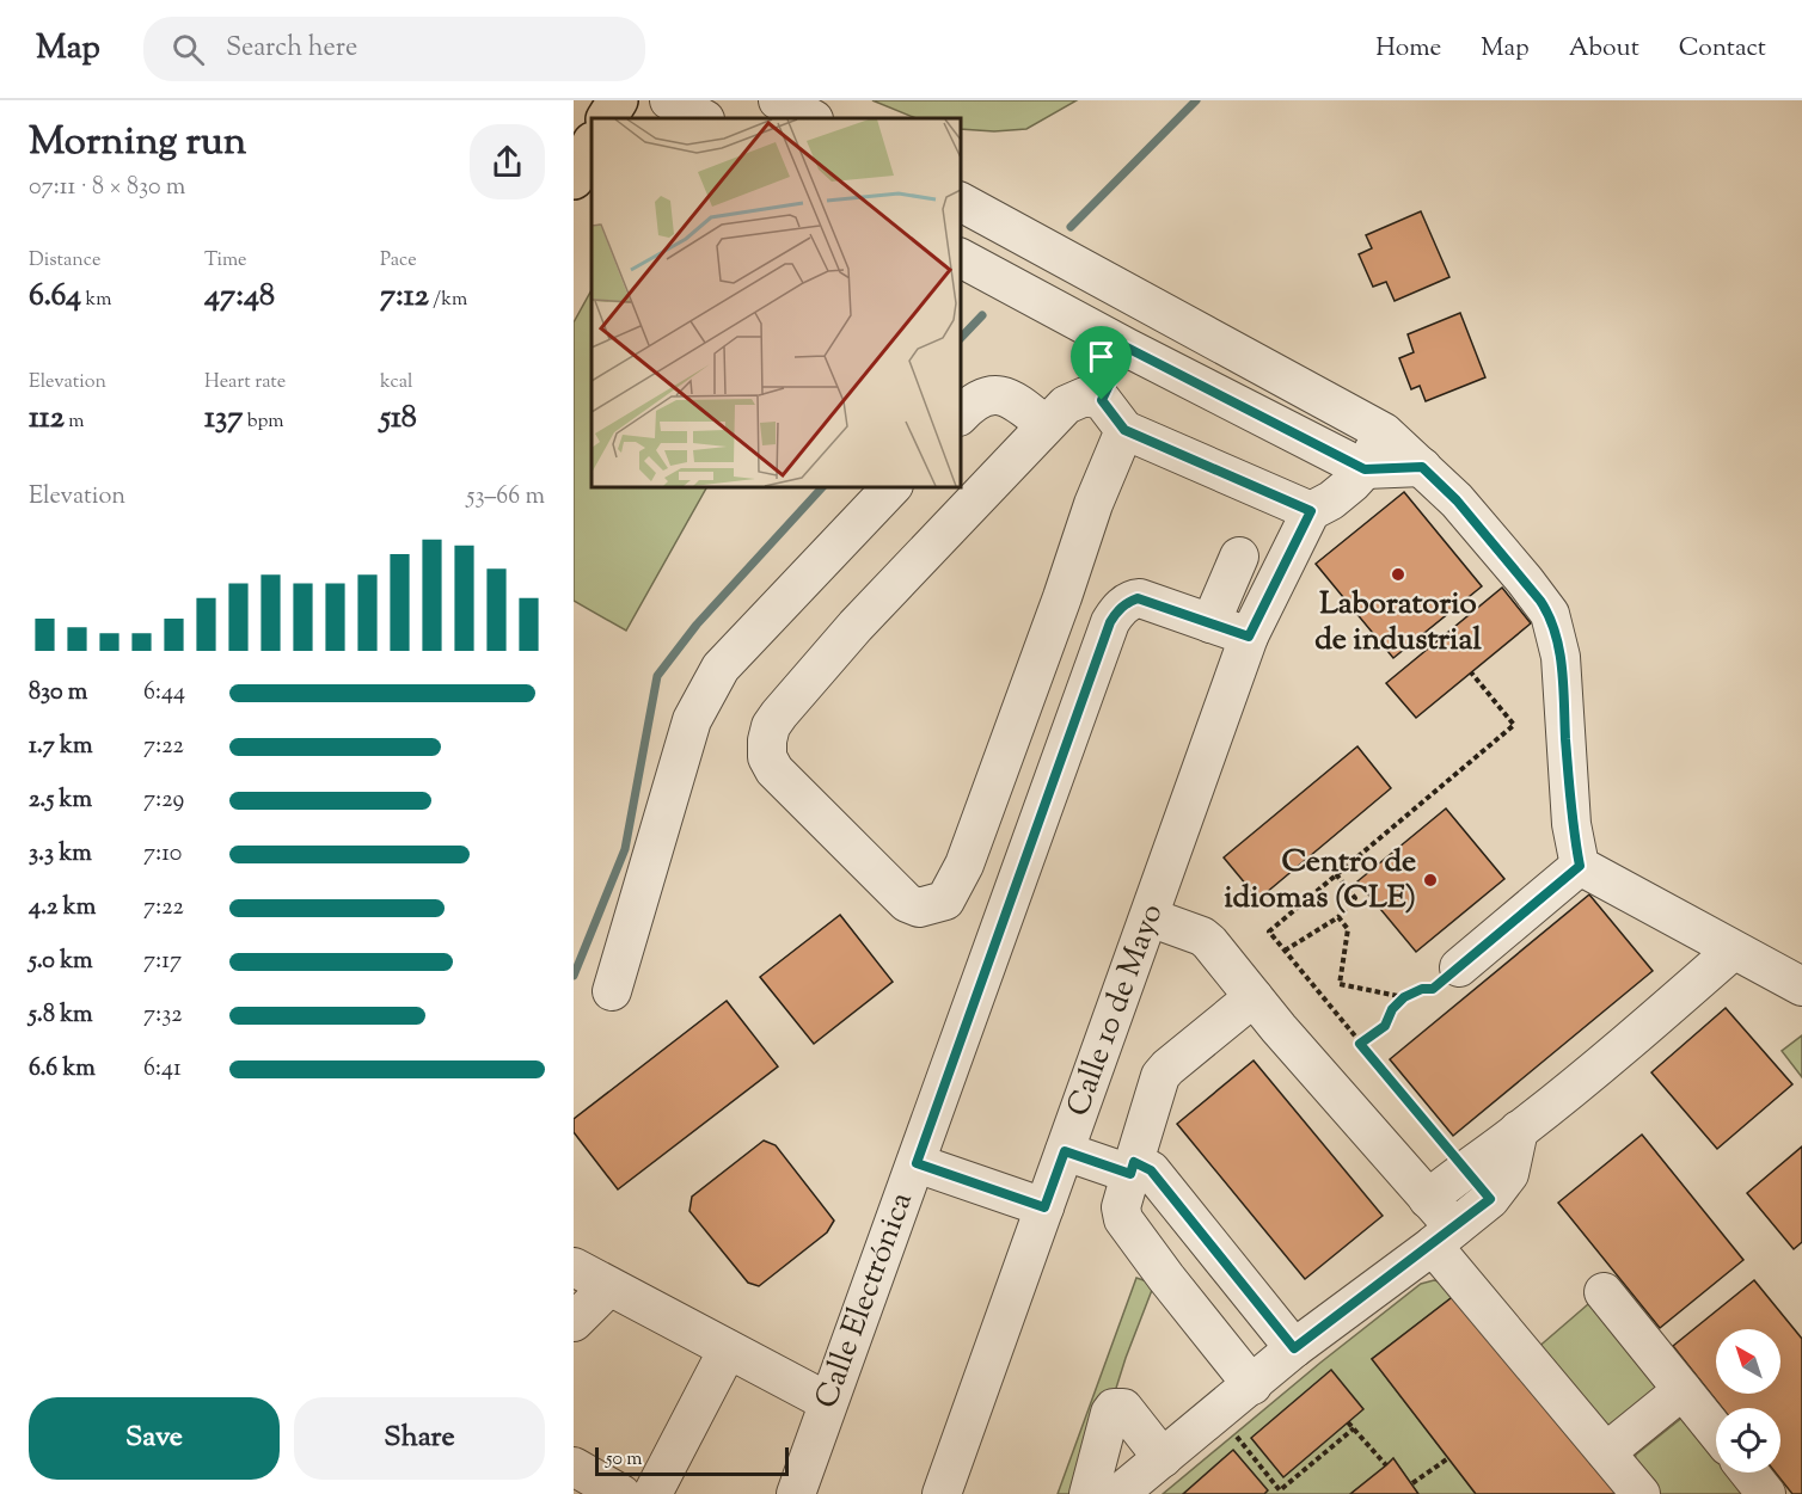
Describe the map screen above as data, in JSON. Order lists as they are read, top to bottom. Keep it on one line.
{"streets":{"street":["Calle 10 de Mayo","Calle Electrónica"]},"places":["Laboratorio de industrial","Centro de idiomas (CLE)"],"scale_bar":"50 m","north":"top left","page":{"header":"Map","search":"Search here","nav":["Home","Map","About","Contact"],"heading":["Morning run","07:11 · 8 × 830 m"],"stats":[["Distance","6.64 km"],["Time","47:48"],["Pace","7:12 /km"],["Elevation","112 m"],["Heart rate","137 bpm"],["kcal","518"]],"chart":["Elevation","53–66 m"],"list":[{"name":"830 m","note":"6:44"},{"name":"1.7 km","note":"7:22"},{"name":"2.5 km","note":"7:29"},{"name":"3.3 km","note":"7:10"},{"name":"4.2 km","note":"7:22"},{"name":"5.0 km","note":"7:17"},{"name":"5.8 km","note":"7:32"},{"name":"6.6 km","note":"6:41"}],"buttons":["Save","Share"],"scale":"50 m"}}
